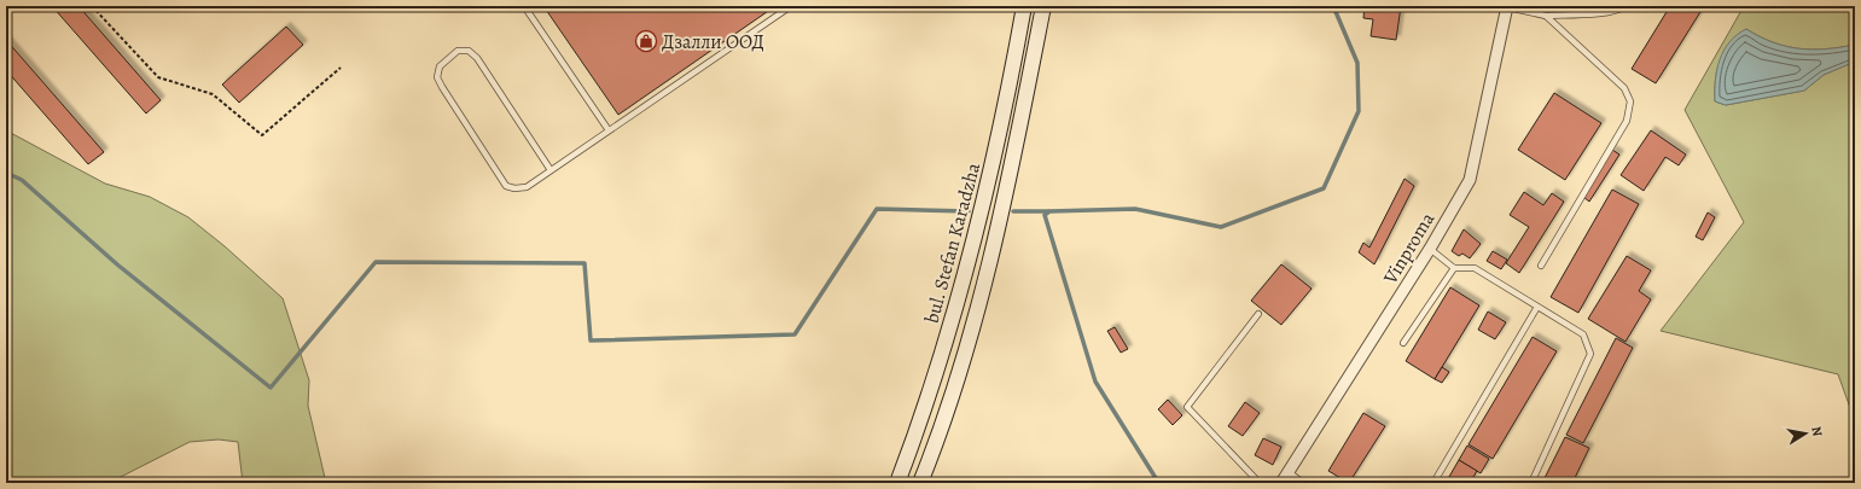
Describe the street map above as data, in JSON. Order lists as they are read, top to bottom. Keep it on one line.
{"streets":{"main road":["bul. Stefan Karadzha"],"street":["Vinproma"]},"places":{"shop":["Дзалли ООД"]},"north":"right"}
